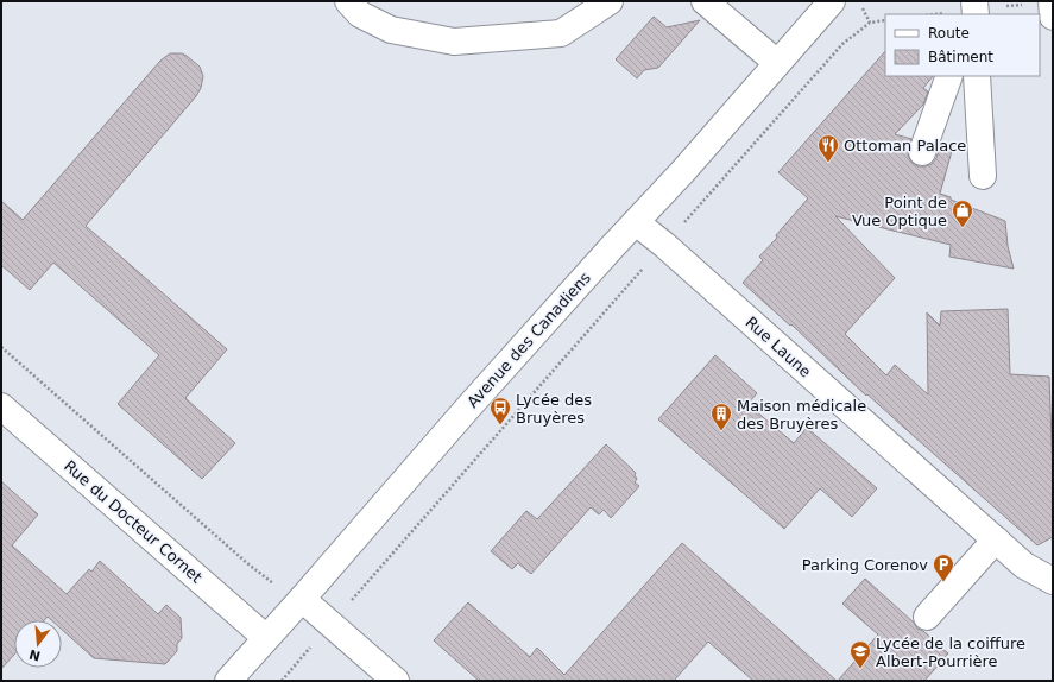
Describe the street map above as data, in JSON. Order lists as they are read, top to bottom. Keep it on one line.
{"streets":{"street":["Avenue des Canadiens","Rue Laune","Rue du Docteur Cornet"]},"crossings":[["Avenue des Canadiens","Rue Laune"],["Avenue des Canadiens","Rue du Docteur Cornet"]],"places":{"restaurant":["Ottoman Palace"],"shop":["Point de Vue Optique"],"bus stop":["Lycée des Bruyères"],"building":["Maison médicale des Bruyères"],"parking":["Parking Corenov"],"school or university":["Lycée de la coiffure Albert-Pourrière"]},"legend":["Route","Bâtiment"],"north":"bottom"}
